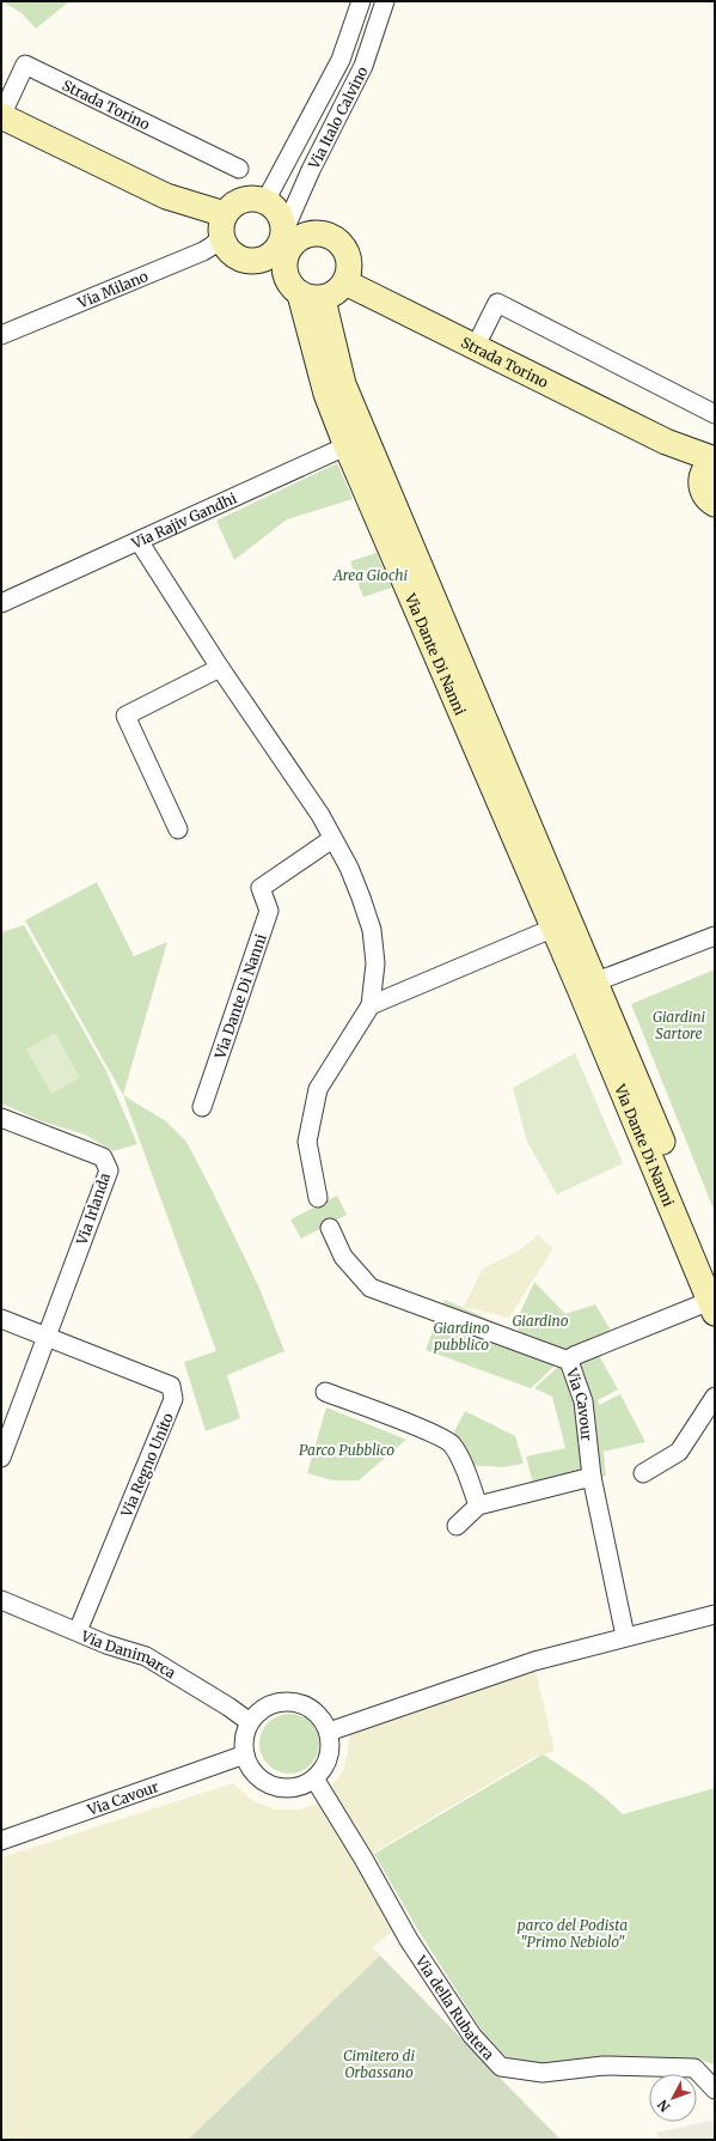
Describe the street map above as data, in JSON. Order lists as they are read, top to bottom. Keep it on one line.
{"streets":{"street":["Strada Torino","Via Italo Calvino","Via Milano","Via Rajiv Gandhi","Via Dante Di Nanni","Via Irlanda","Via Cavour","Via Regno Unito","Via Danimarca","Via della Rubatera"]},"crossings":[["Strada Torino","Via Italo Calvino"],["Strada Torino","Via Milano"],["Strada Torino","Via Dante Di Nanni"],["Via Italo Calvino","Via Milano"],["Via Italo Calvino","Via Dante Di Nanni"],["Via Rajiv Gandhi","Via Dante Di Nanni"],["Via Irlanda","Via Regno Unito"],["Via Cavour","Via Danimarca"],["Via Cavour","Via della Rubatera"],["Via Regno Unito","Via Danimarca"],["Via Danimarca","Via della Rubatera"]],"parks":["Area Giochi","Giardini Sartore","Giardino","Giardino pubblico","Parco Pubblico","parco del Podista \"Primo Nebiolo\"","Cimitero di Orbassano"],"north":"bottom left"}
